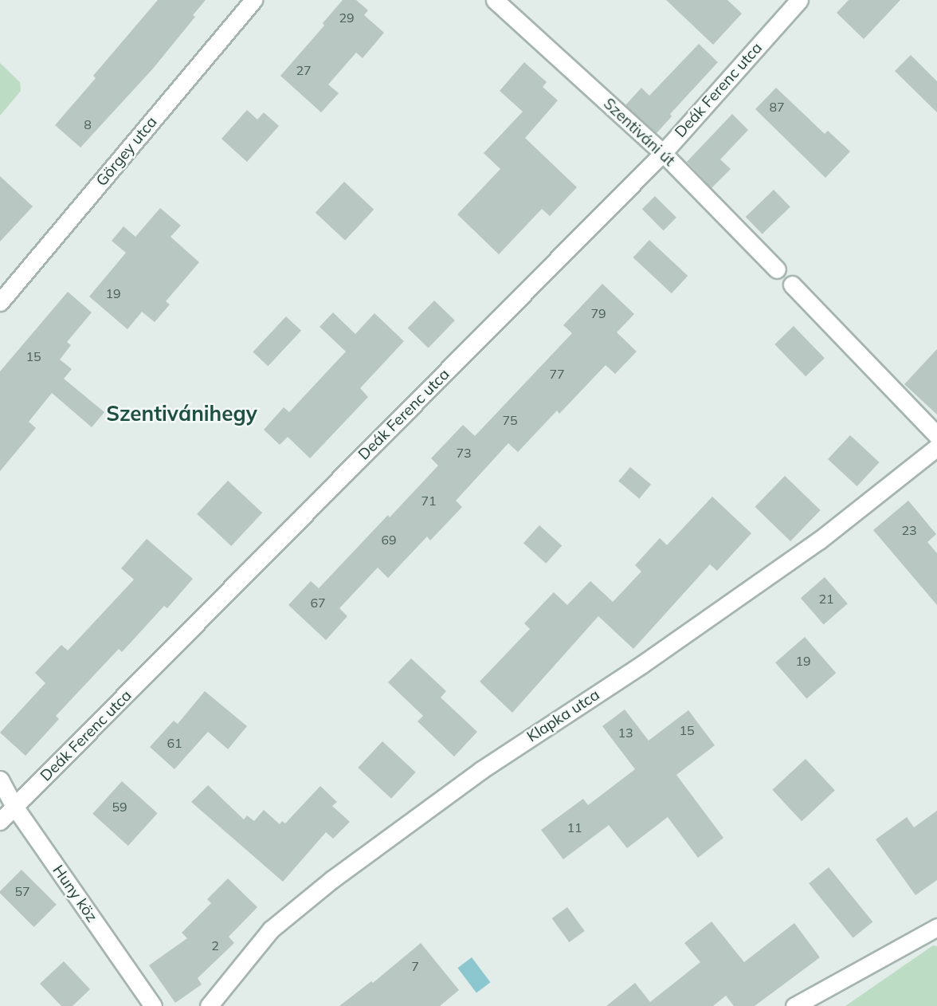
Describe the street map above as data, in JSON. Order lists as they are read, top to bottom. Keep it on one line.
{"streets":{"street":["Deák Ferenc utca","Szentiváni út","Görgey utca","Klapka utca","Huny köz"]},"crossings":[["Deák Ferenc utca","Szentiváni út"],["Deák Ferenc utca","Huny köz"]],"districts":["Szentivánihegy"],"house_numbers":["29","27","87","8","19","79","15","77","75","73","71","23","69","21","67","19","15","13","61","59","11","57","2","7"]}
